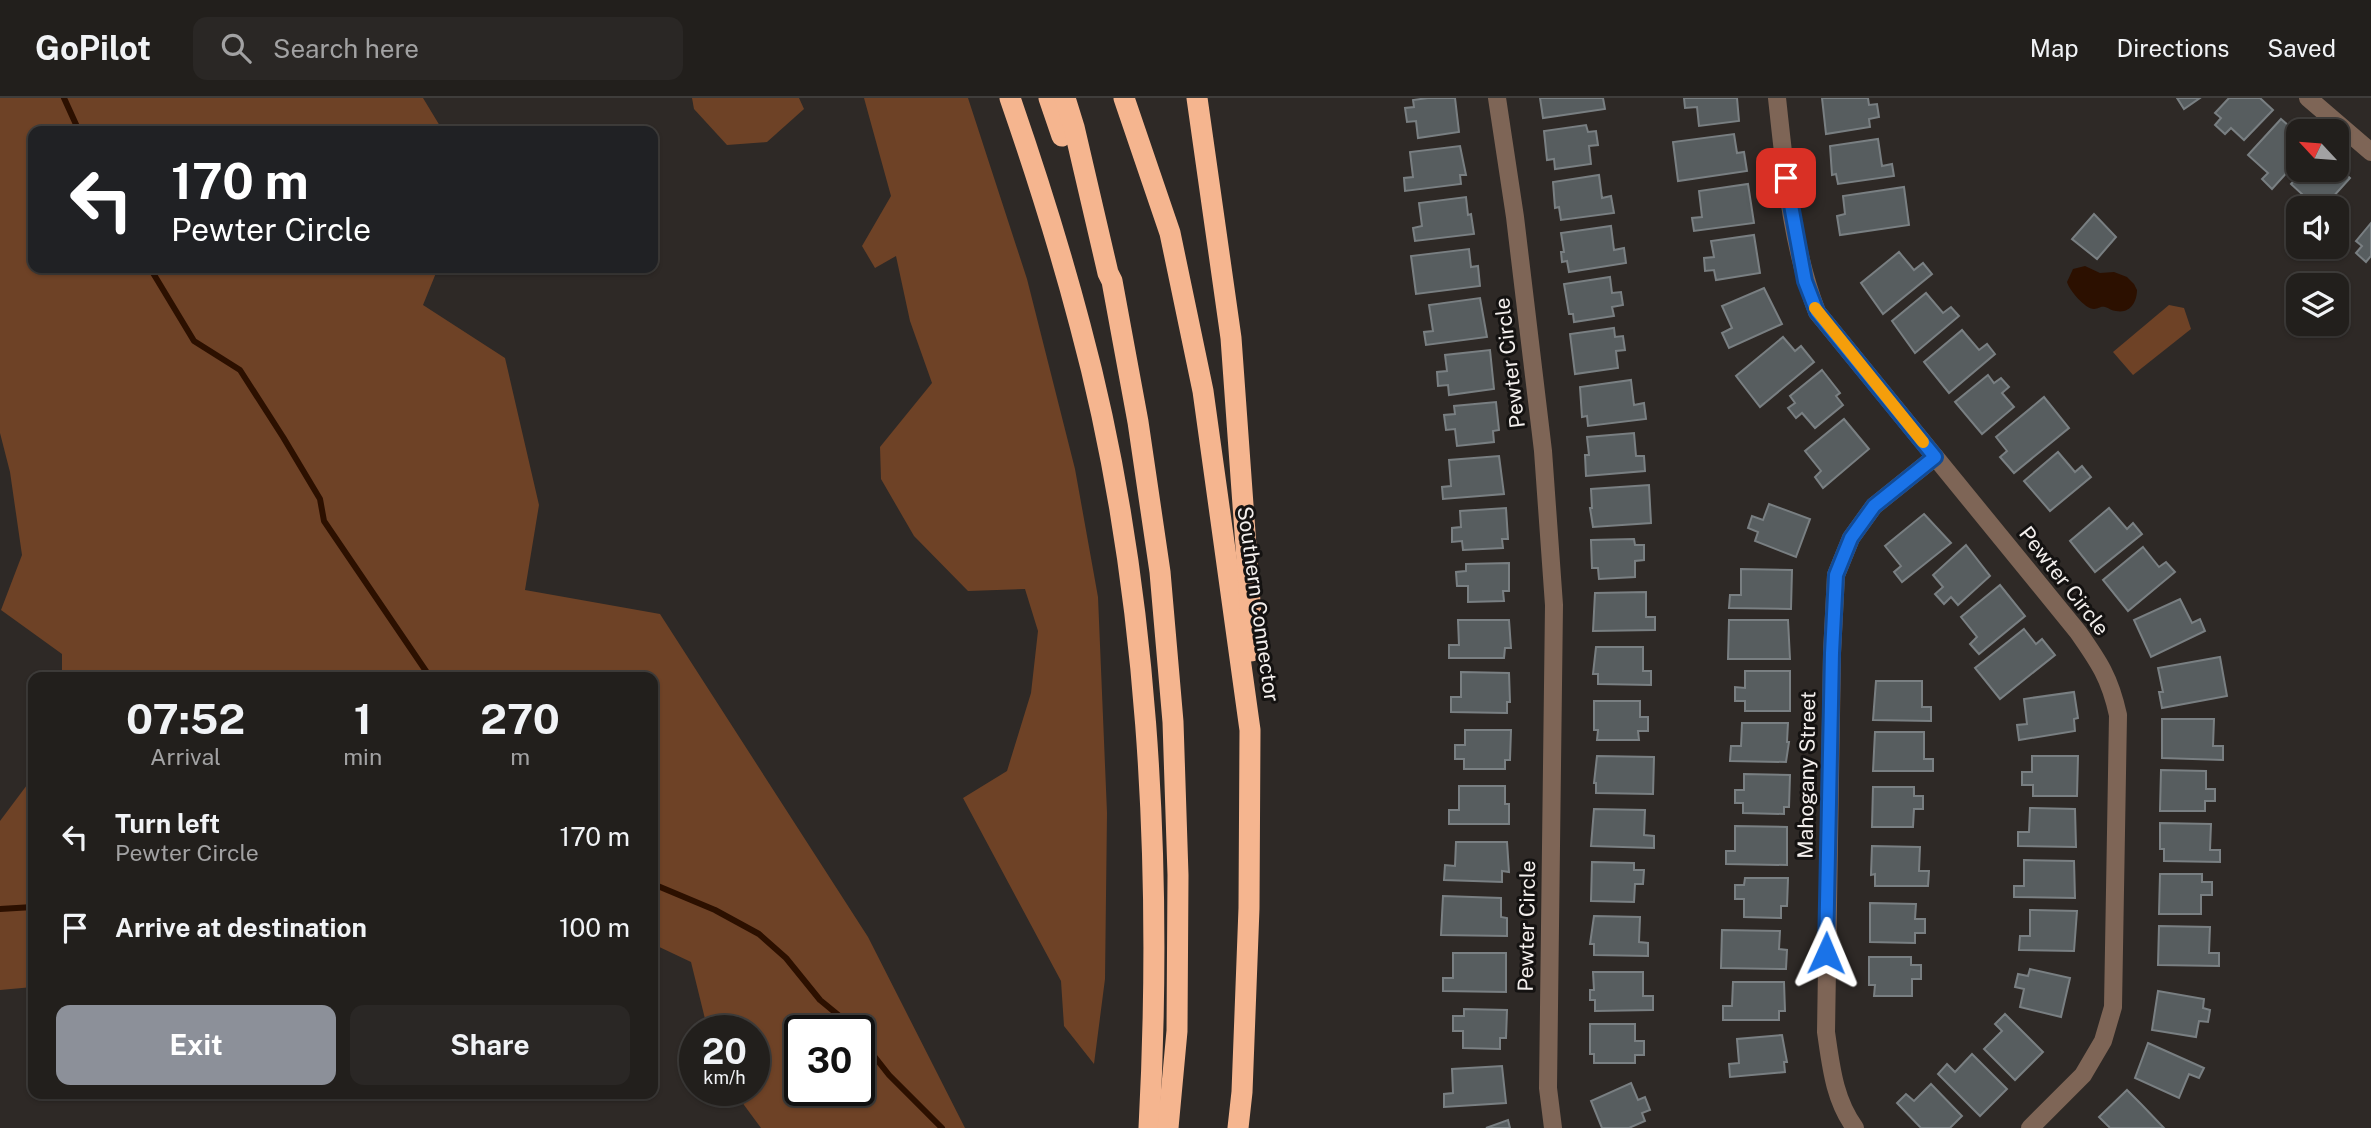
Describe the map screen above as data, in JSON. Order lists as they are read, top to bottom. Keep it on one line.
{"streets":{"highway":["Southern Connector"],"street":["Pewter Circle","Mahogany Street"]},"crossings":[["Pewter Circle","Mahogany Street"]],"north":"top left","page":{"header":"GoPilot","search":"Search here","nav":["Map","Directions","Saved"],"turn":["170 m","Pewter Circle"],"eta":["07:52","Arrival","1","min","270","m"],"list":[{"name":"Turn left","note":"Pewter Circle","value":"170 m"},{"name":"Arrive at destination","value":"100 m"}],"buttons":["Exit","Share"],"speed":"20 km/h","limit":"30"}}
